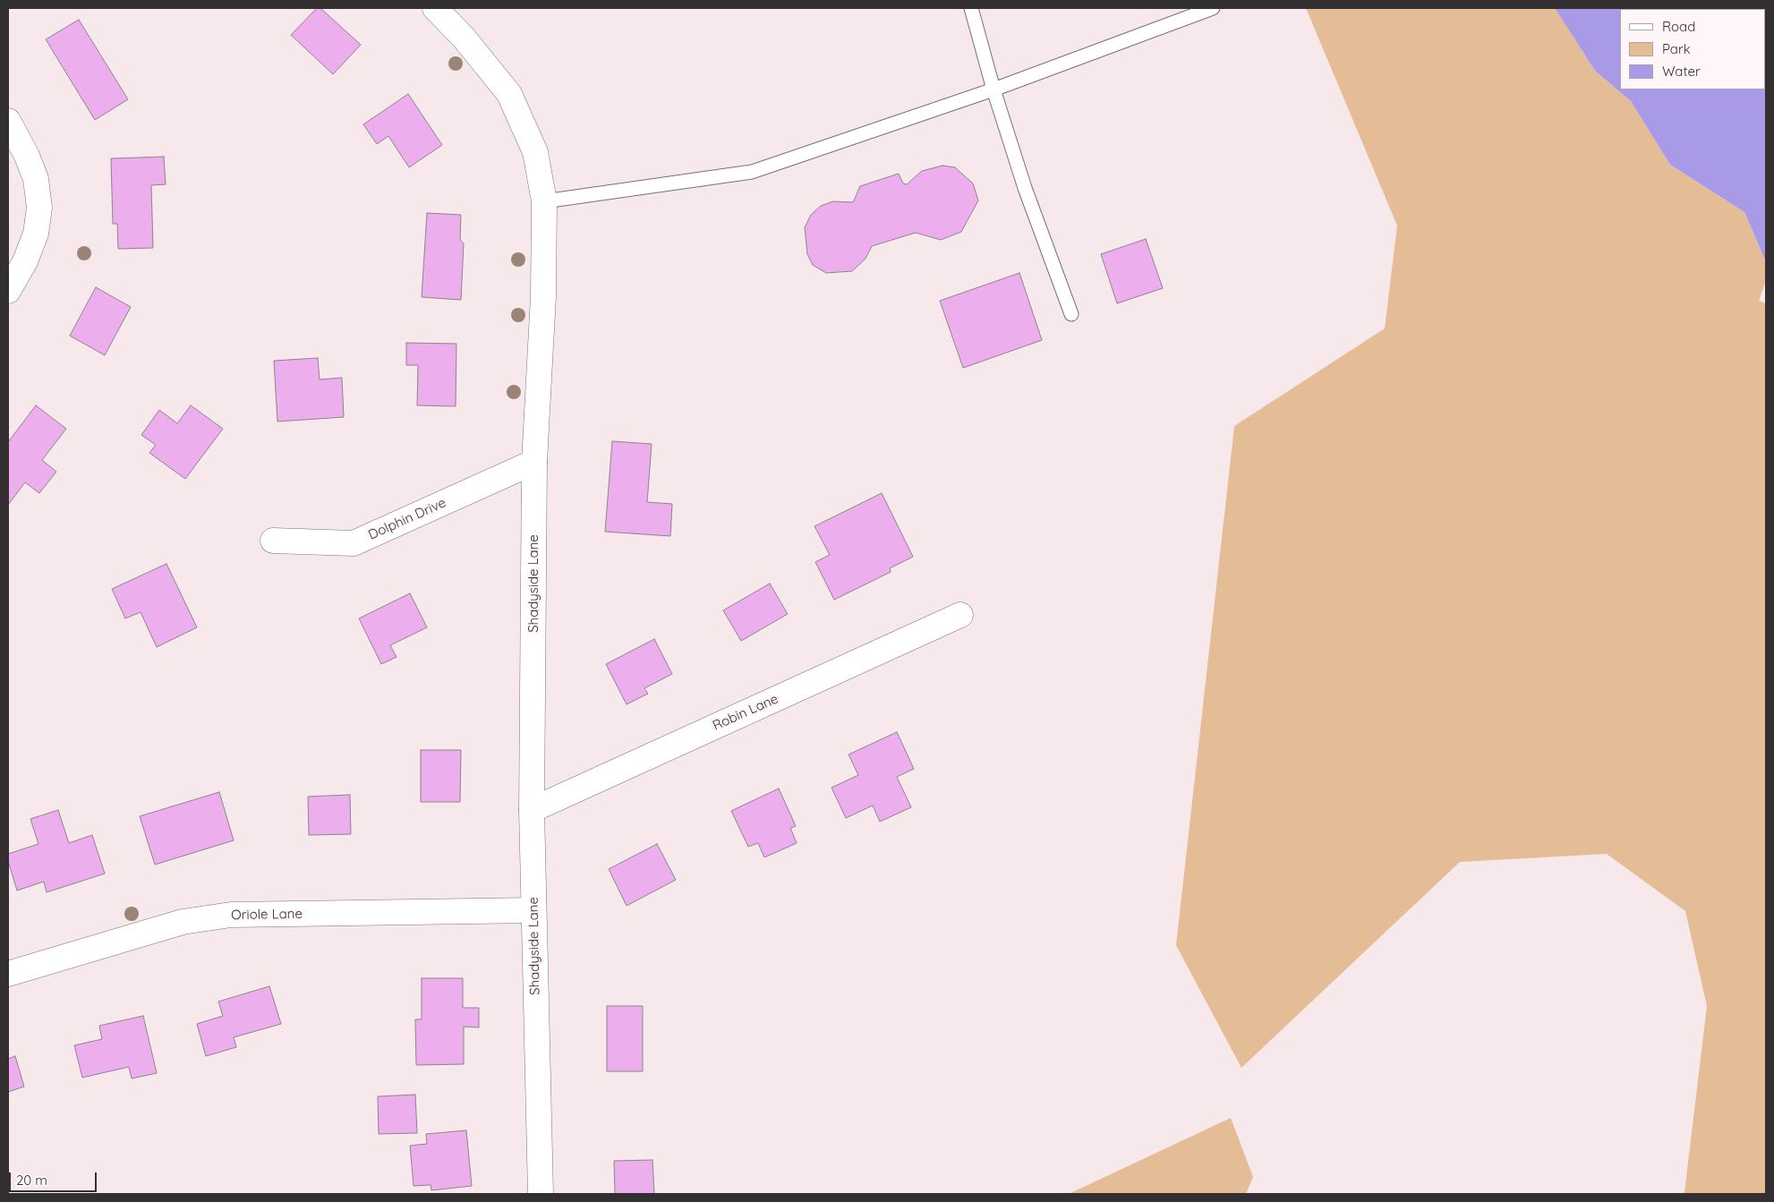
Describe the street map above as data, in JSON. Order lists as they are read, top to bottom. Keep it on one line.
{"streets":{"street":["Dolphin Drive","Shadyside Lane","Robin Lane","Oriole Lane"]},"crossings":[["Dolphin Drive","Shadyside Lane"],["Shadyside Lane","Robin Lane"],["Shadyside Lane","Oriole Lane"]],"legend":["Road","Park","Water"],"scale_bar":"20 m"}
